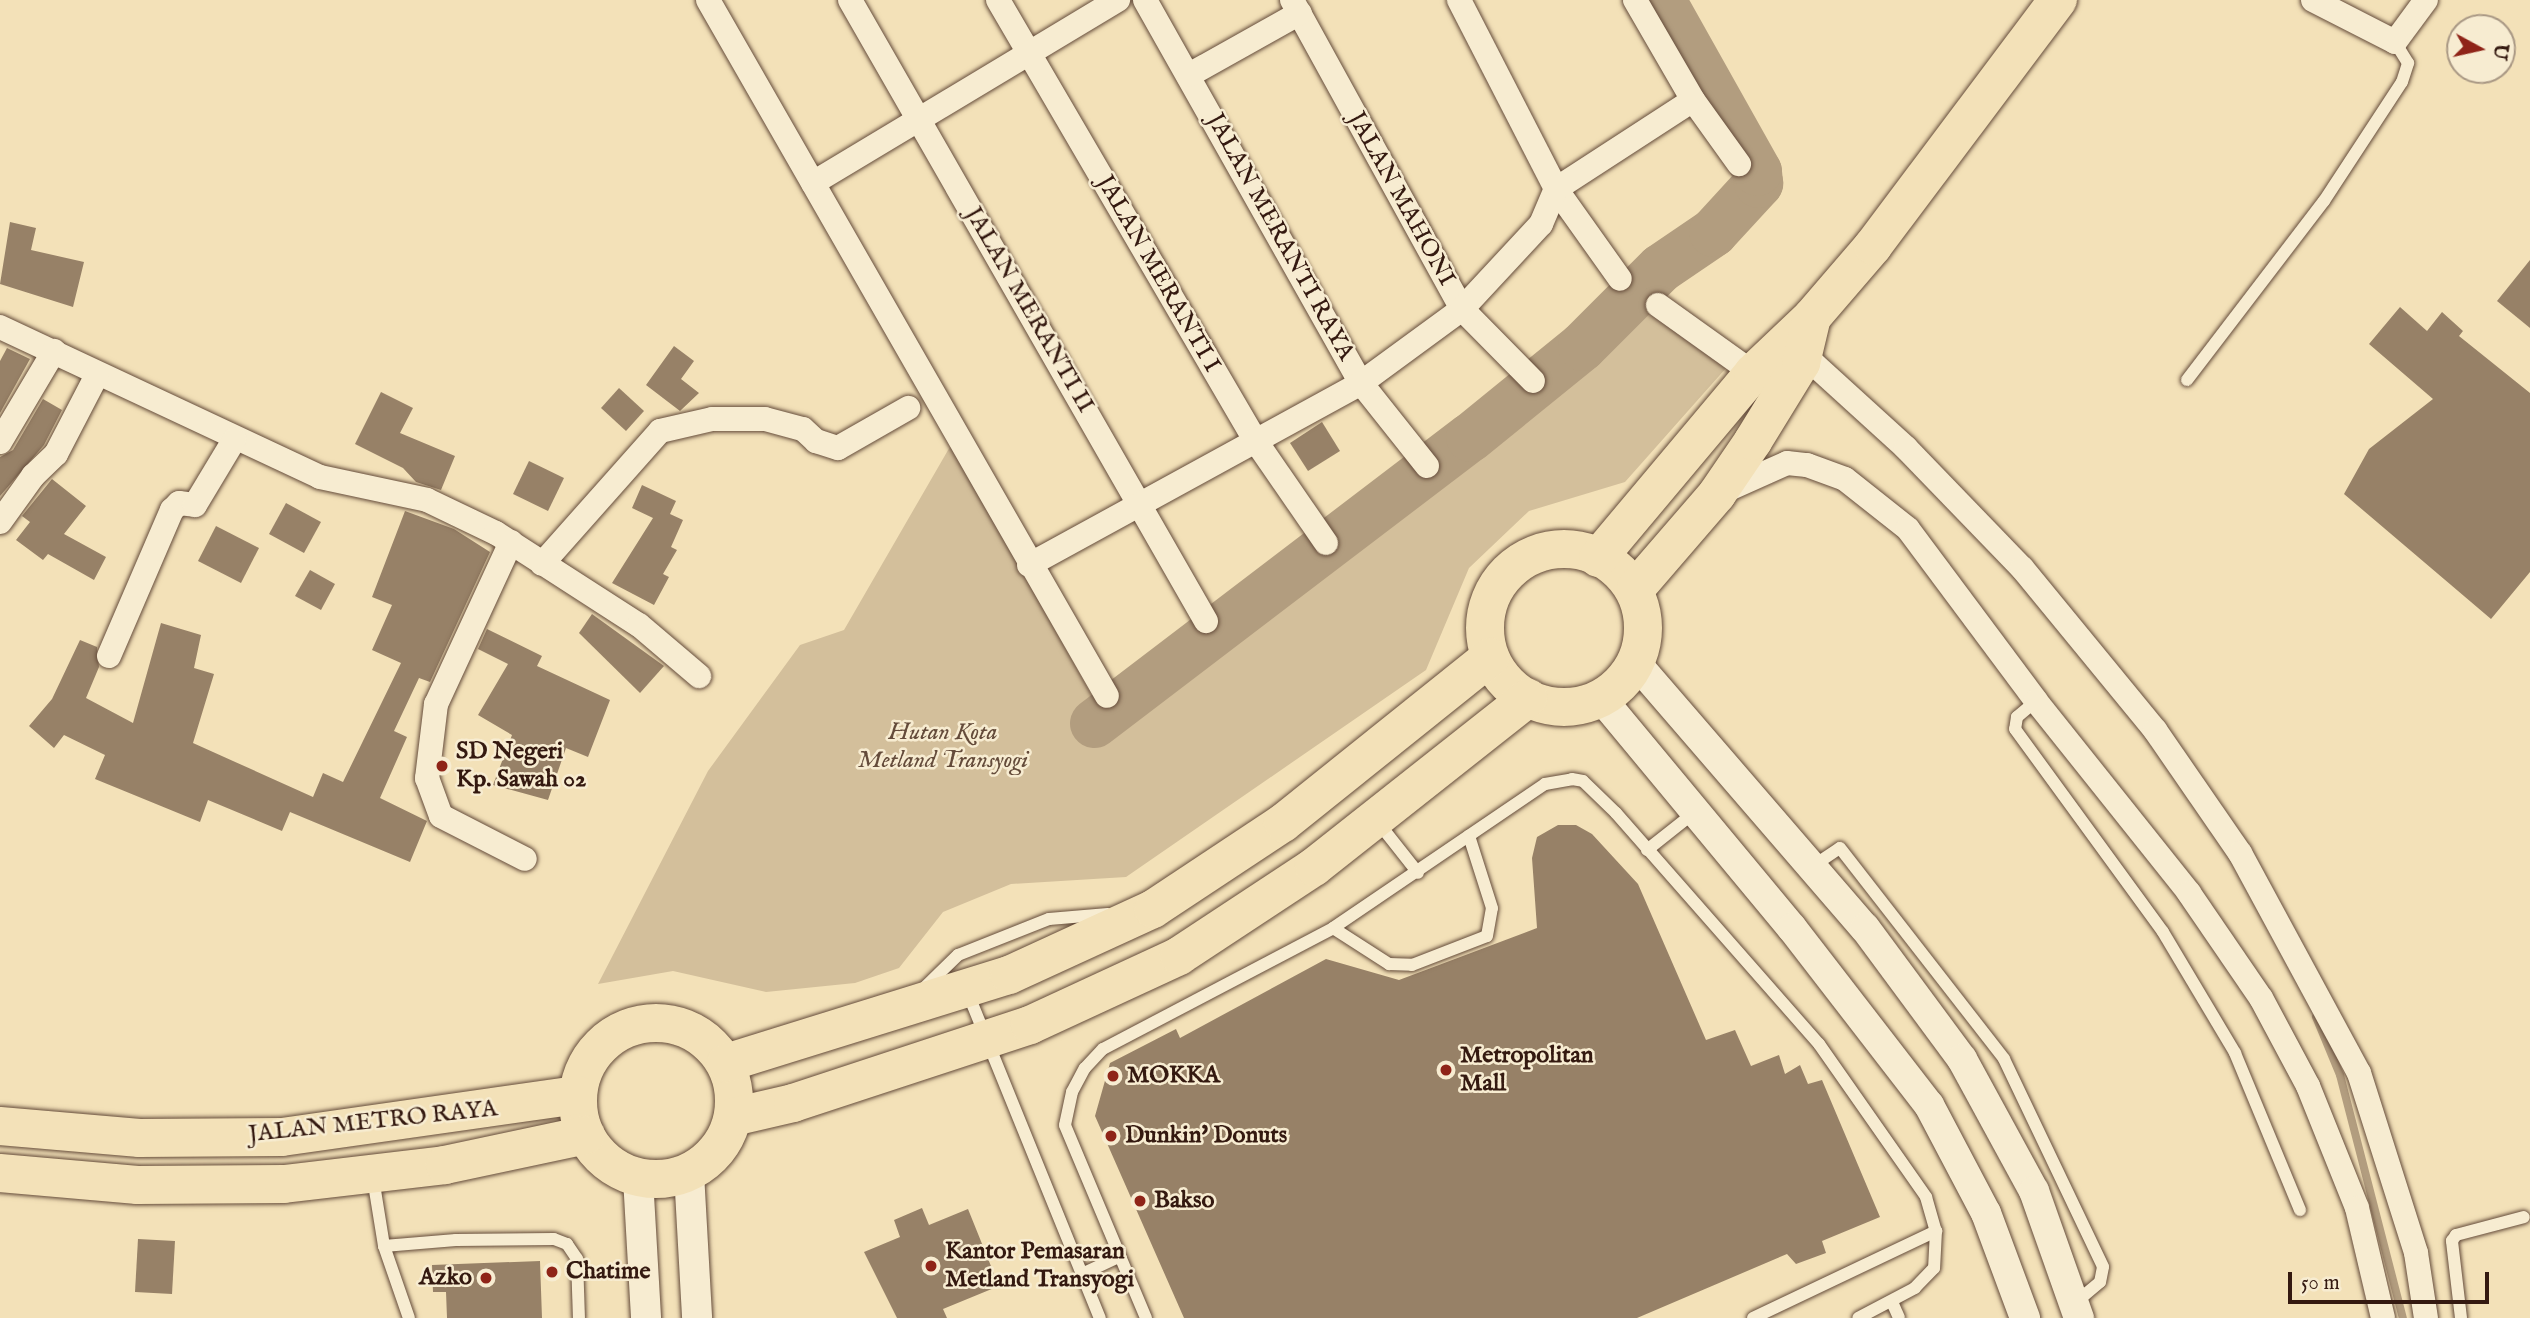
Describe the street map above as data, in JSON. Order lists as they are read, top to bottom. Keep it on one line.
{"streets":{"main road":["JALAN METRO RAYA"],"street":["JALAN MAHONI","JALAN MERANTI RAYA","JALAN MERANTI I","JALAN MERANTI II"]},"parks":["Hutan Kota Metland Transyogi"],"places":["SD Negeri Kp. Sawah 02","Metropolitan Mall","MOKKA","Dunkin' Donuts","Bakso","Kantor Pemasaran Metland Transyogi","Chatime","Azko"],"scale_bar":"50 m","north":"right"}
